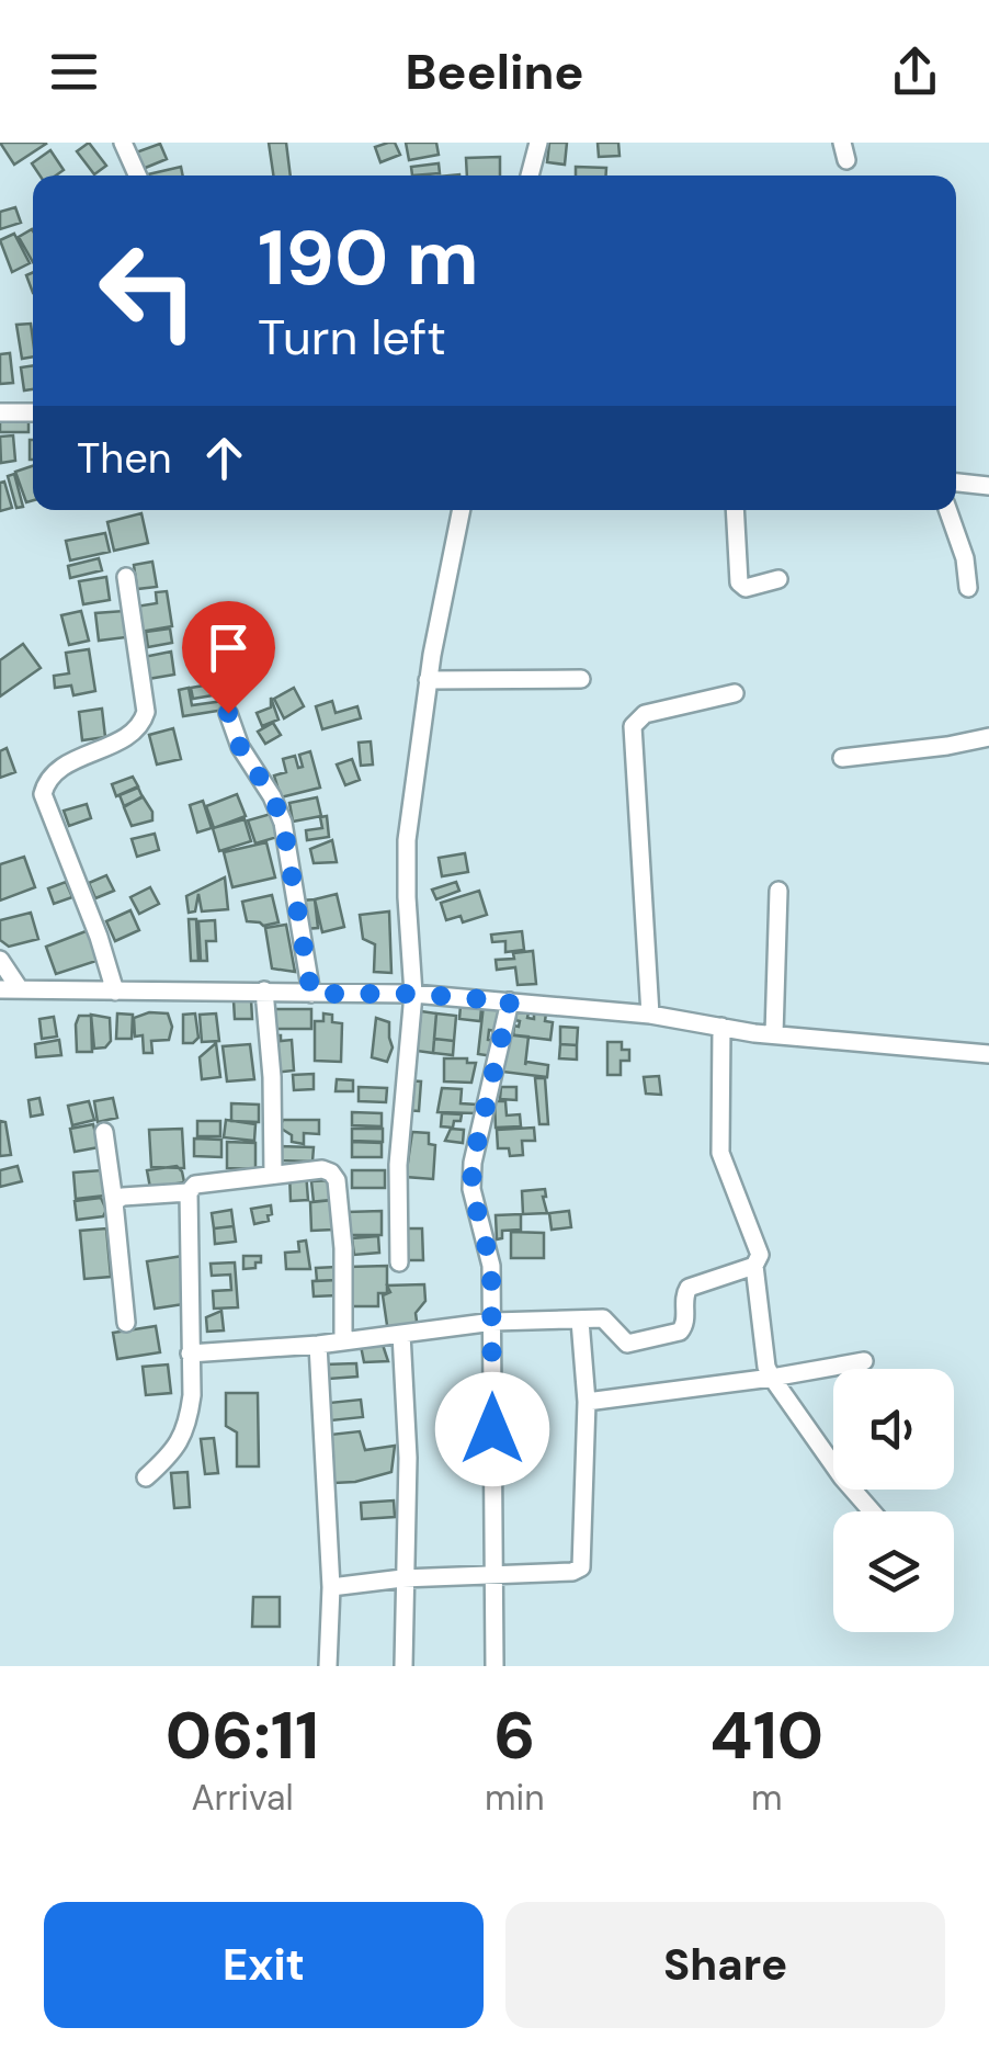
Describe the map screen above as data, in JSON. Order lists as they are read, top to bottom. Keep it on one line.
{"page":{"header":"Beeline","turn":["190 m","Turn left"],"then":"Then","eta":["06:11","Arrival","6","min","410","m"],"buttons":["Exit","Share"]}}
